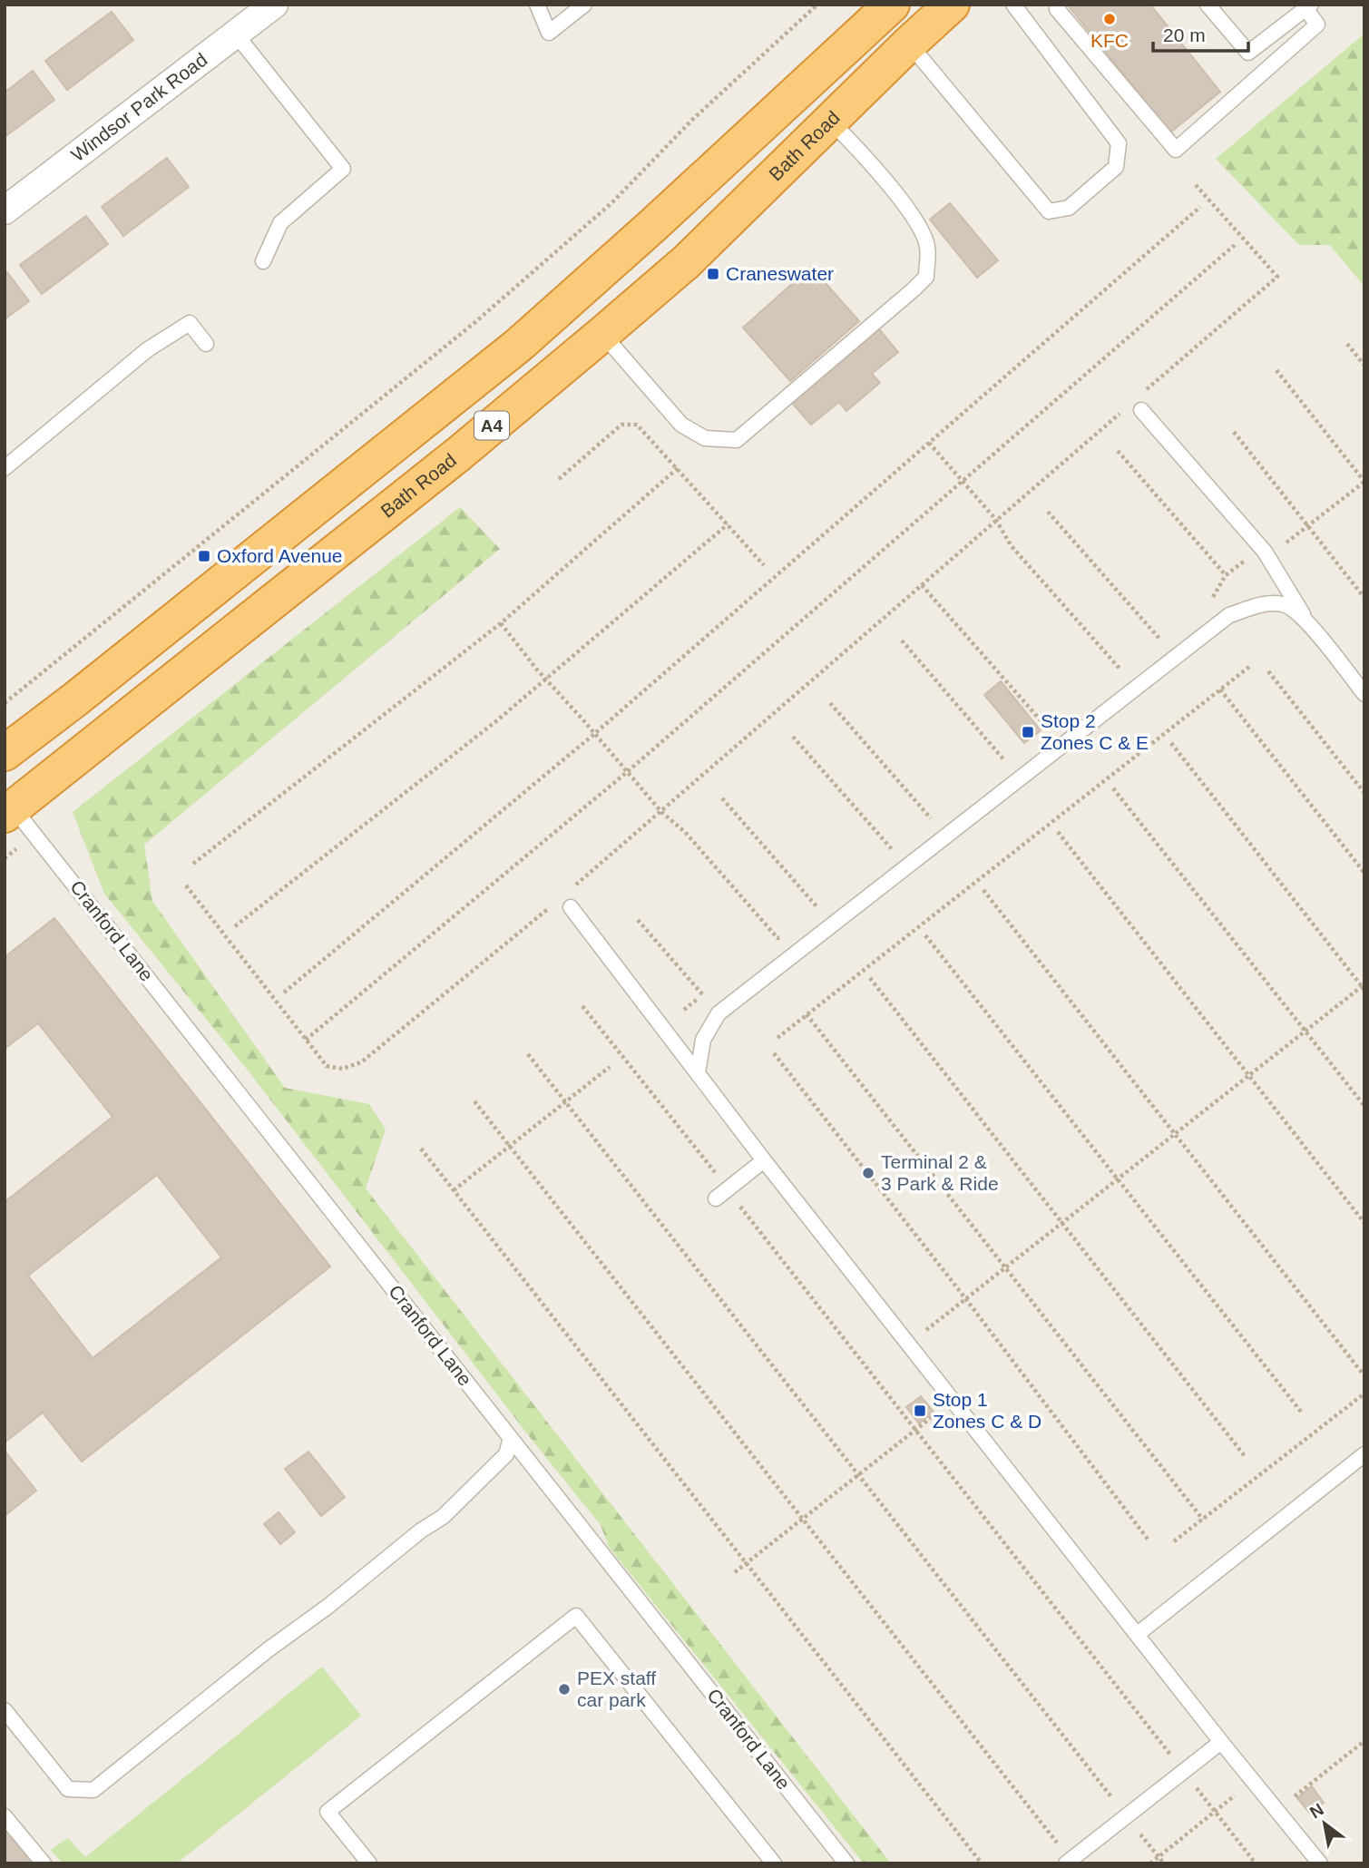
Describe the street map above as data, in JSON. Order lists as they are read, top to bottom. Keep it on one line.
{"streets":{"highway":["Bath Road","A4"],"street":["Windsor Park Road"],"lane":["Cranford Lane"]},"crossings":[["Bath Road","Cranford Lane"]],"places":{"other":["KFC","Terminal 2 & 3 Park & Ride","PEX staff car park"],"transit":["Craneswater","Oxford Avenue","Stop 2 Zones C & E","Stop 1 Zones C & D"]},"scale_bar":"20 m","north":"top left"}
